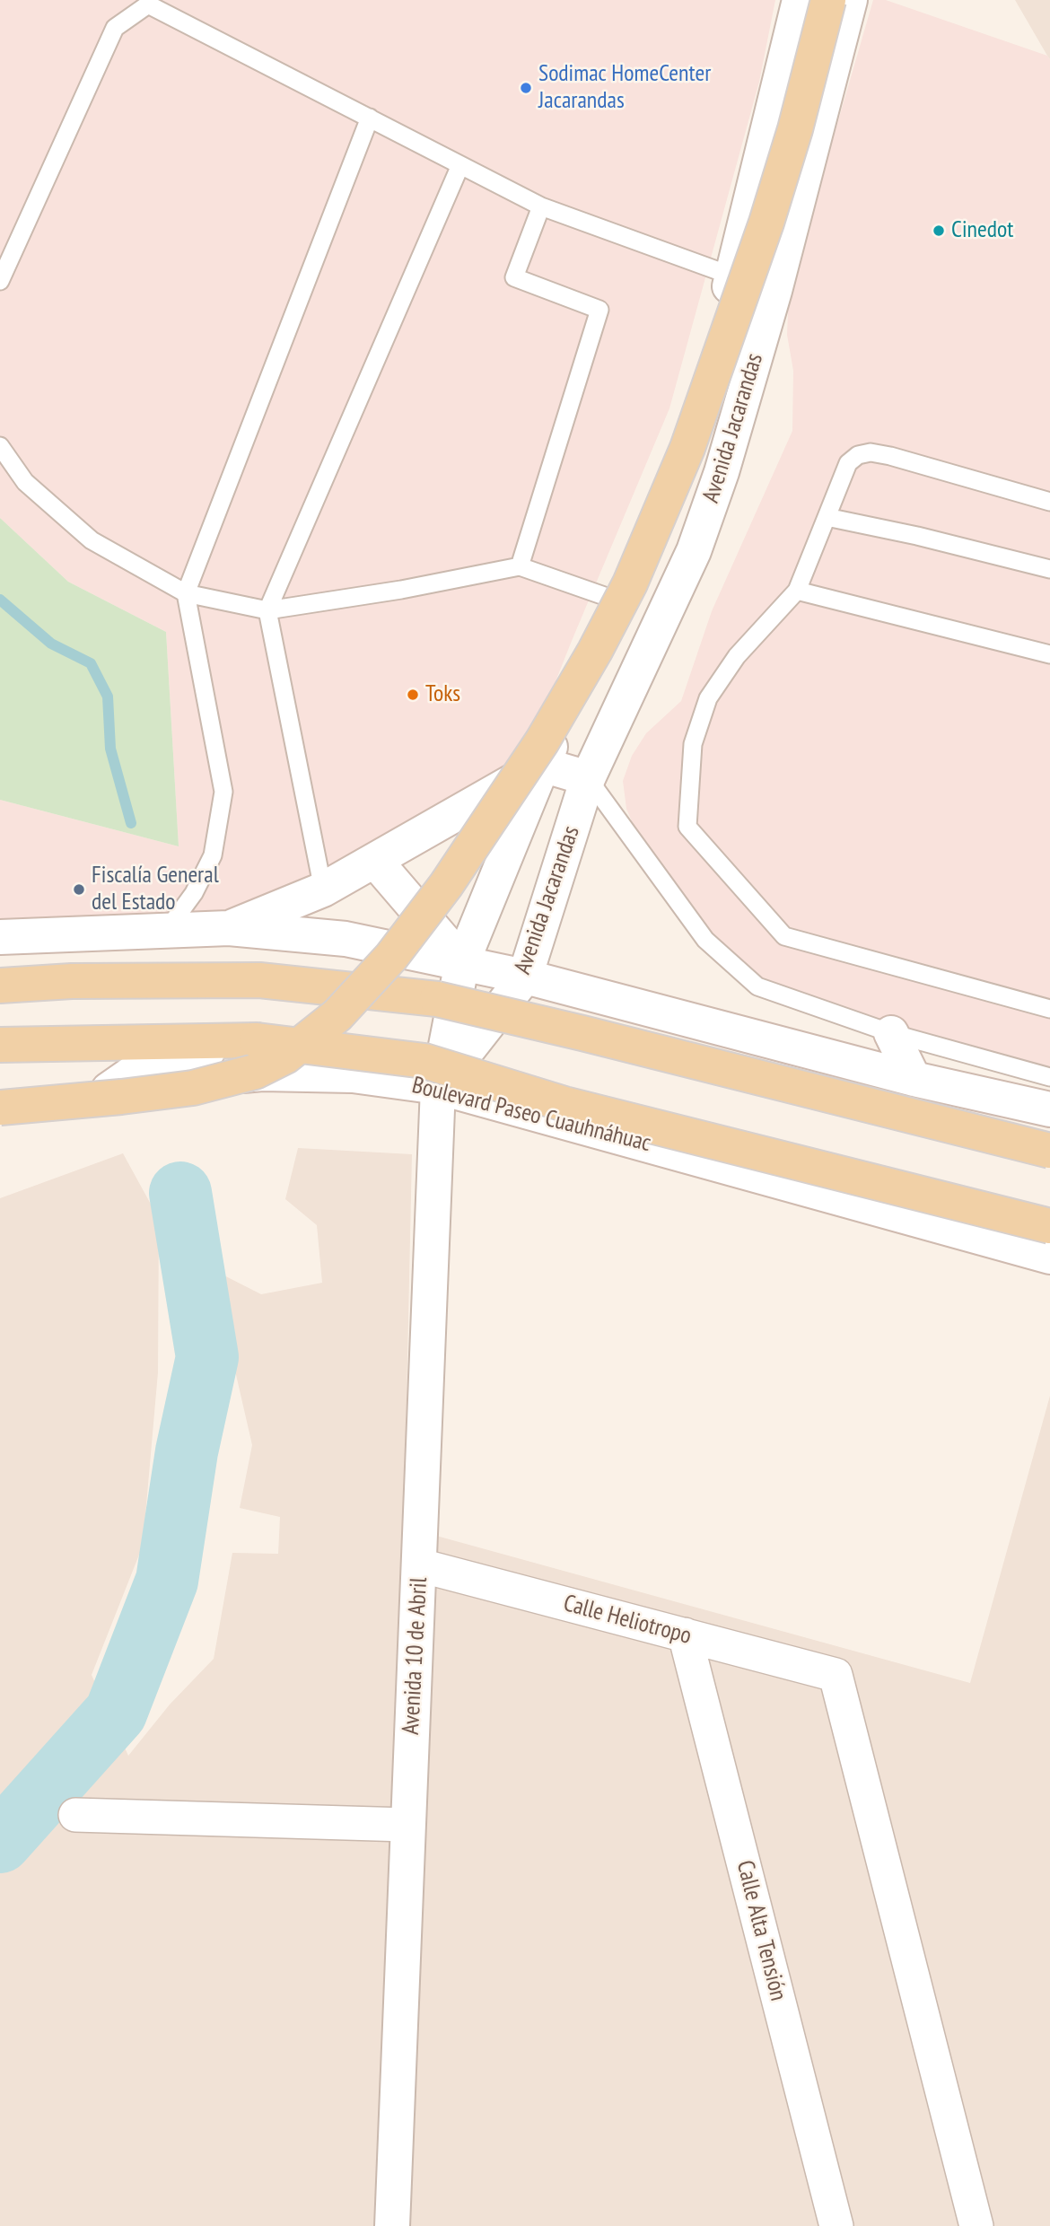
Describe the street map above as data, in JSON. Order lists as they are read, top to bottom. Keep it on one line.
{"streets":{"main road":["Boulevard Paseo Cuauhnáhuac"],"street":["Avenida Jacarandas","Calle Heliotropo","Avenida 10 de Abril","Calle Alta Tensión"]},"crossings":[["Avenida Jacarandas","Boulevard Paseo Cuauhnáhuac"],["Avenida Jacarandas","Avenida 10 de Abril"],["Boulevard Paseo Cuauhnáhuac","Avenida 10 de Abril"],["Calle Heliotropo","Avenida 10 de Abril"],["Calle Heliotropo","Calle Alta Tensión"]],"places":["Sodimac HomeCenter Jacarandas","Cinedot","Toks","Fiscalía General del Estado"]}
